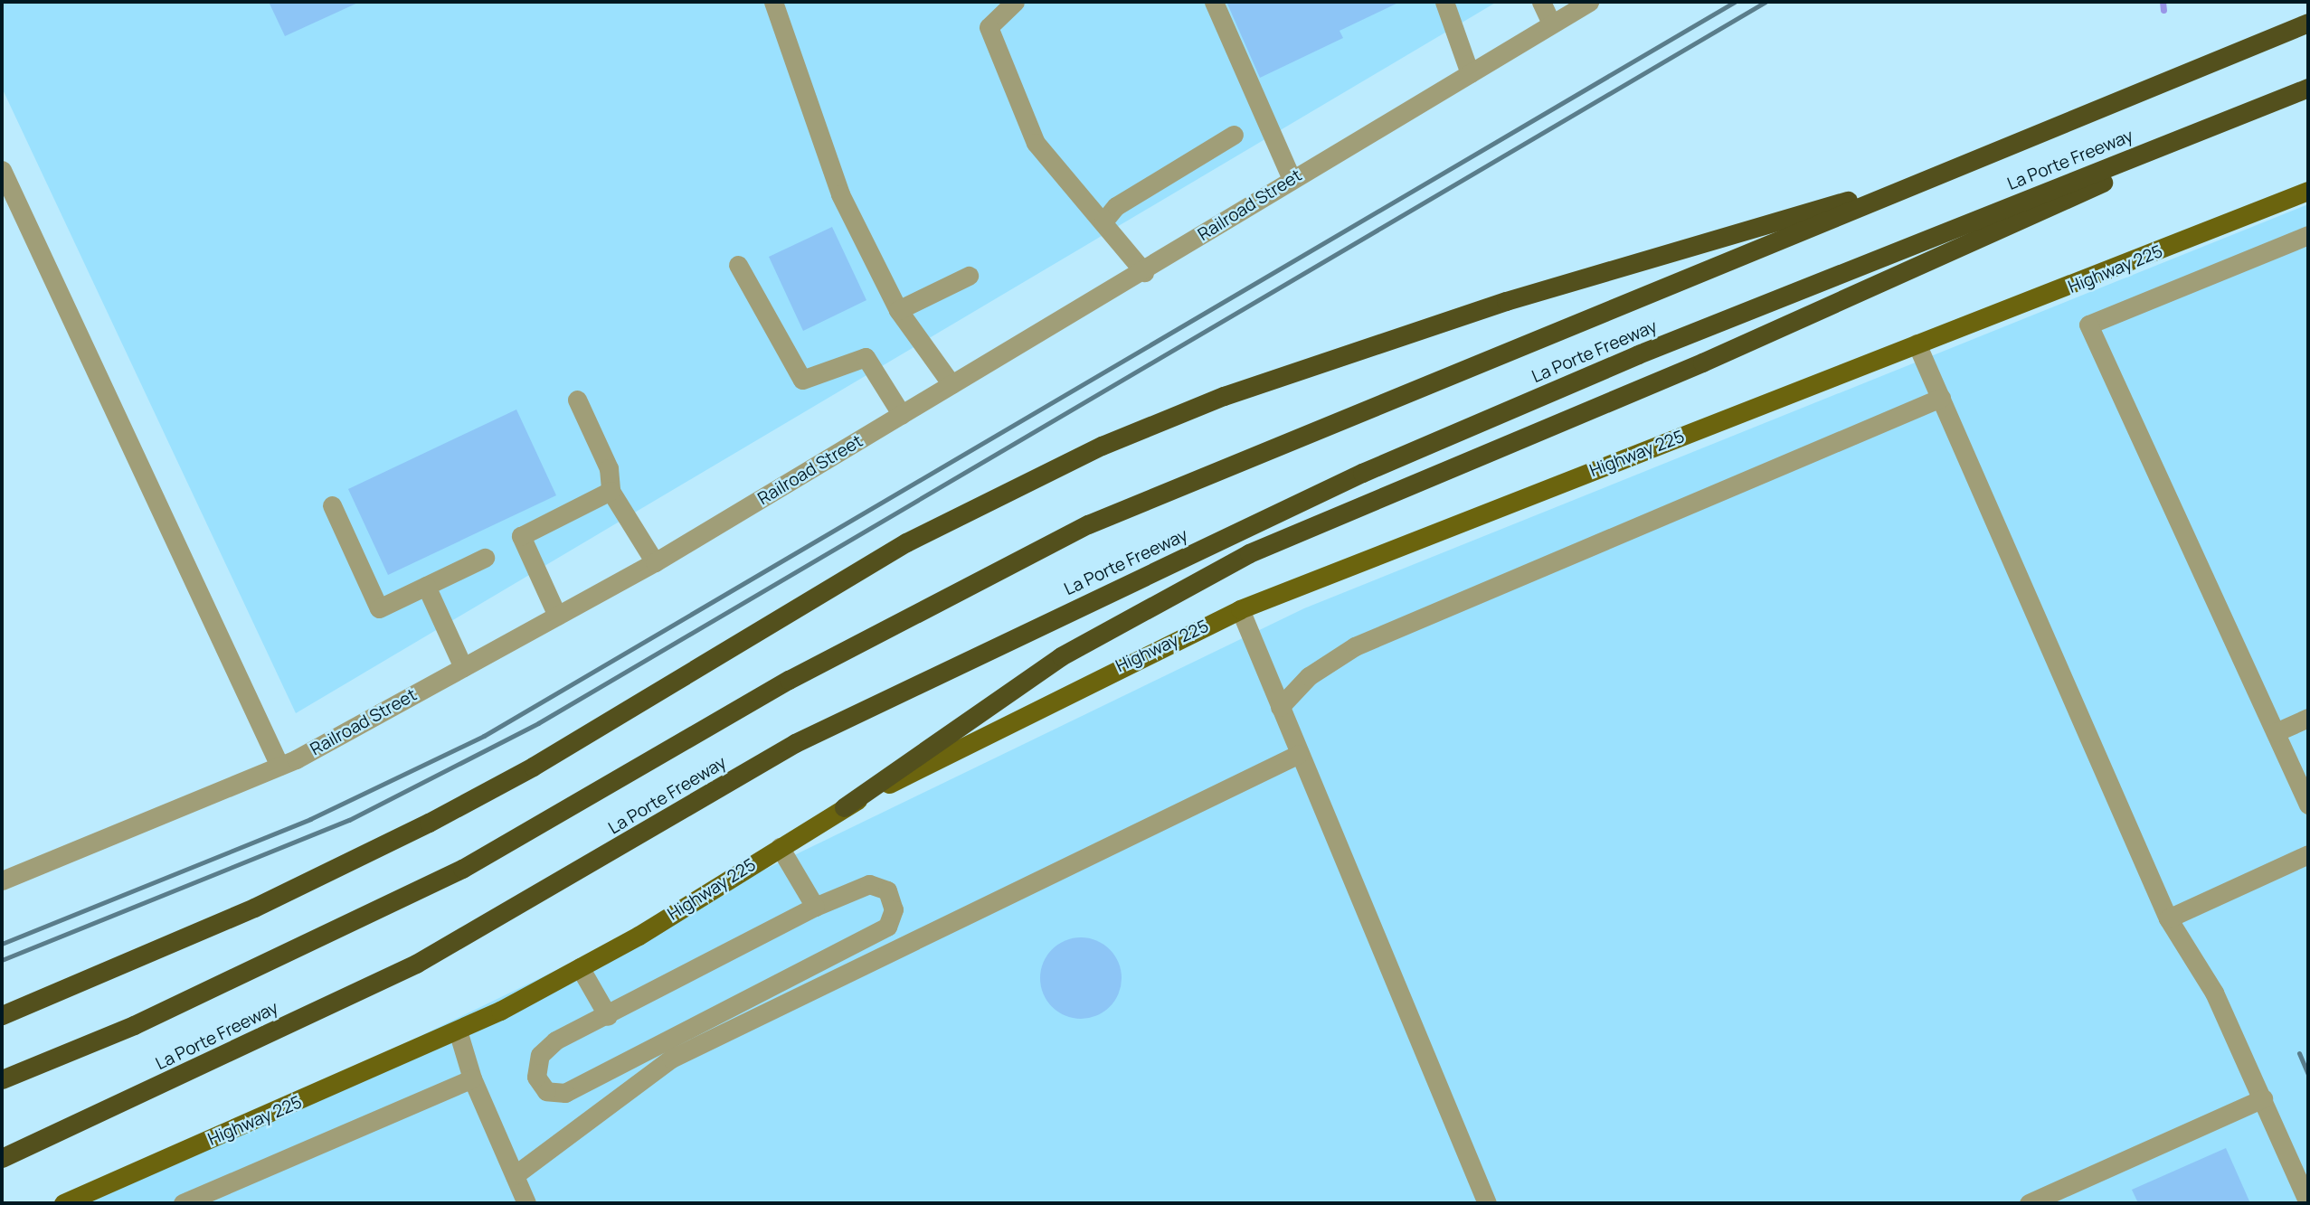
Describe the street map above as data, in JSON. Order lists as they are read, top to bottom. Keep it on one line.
{"streets":{"highway":["La Porte Freeway"],"main road":["Highway 225"],"street":["Railroad Street"]}}
